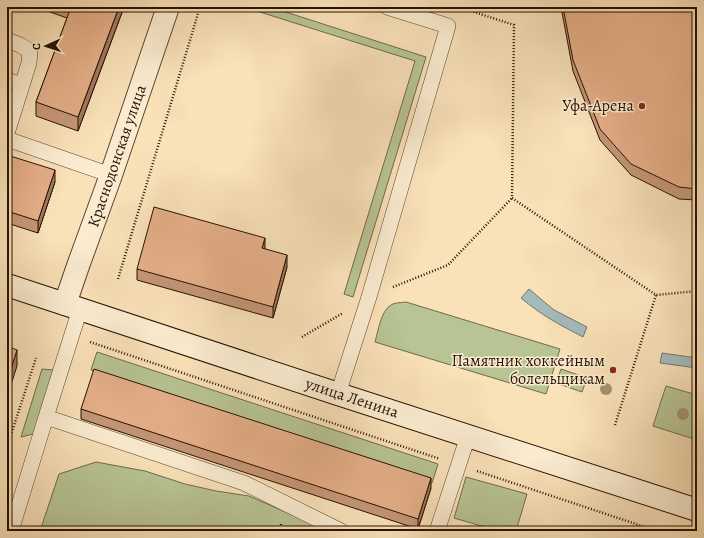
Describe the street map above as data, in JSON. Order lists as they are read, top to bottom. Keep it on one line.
{"streets":{"main road":["Краснодонская улица","улица Ленина"]},"crossings":[["Краснодонская улица","улица Ленина"]],"places":["Уфа-Арена","Памятник хоккейным болельщикам"],"north":"left"}
